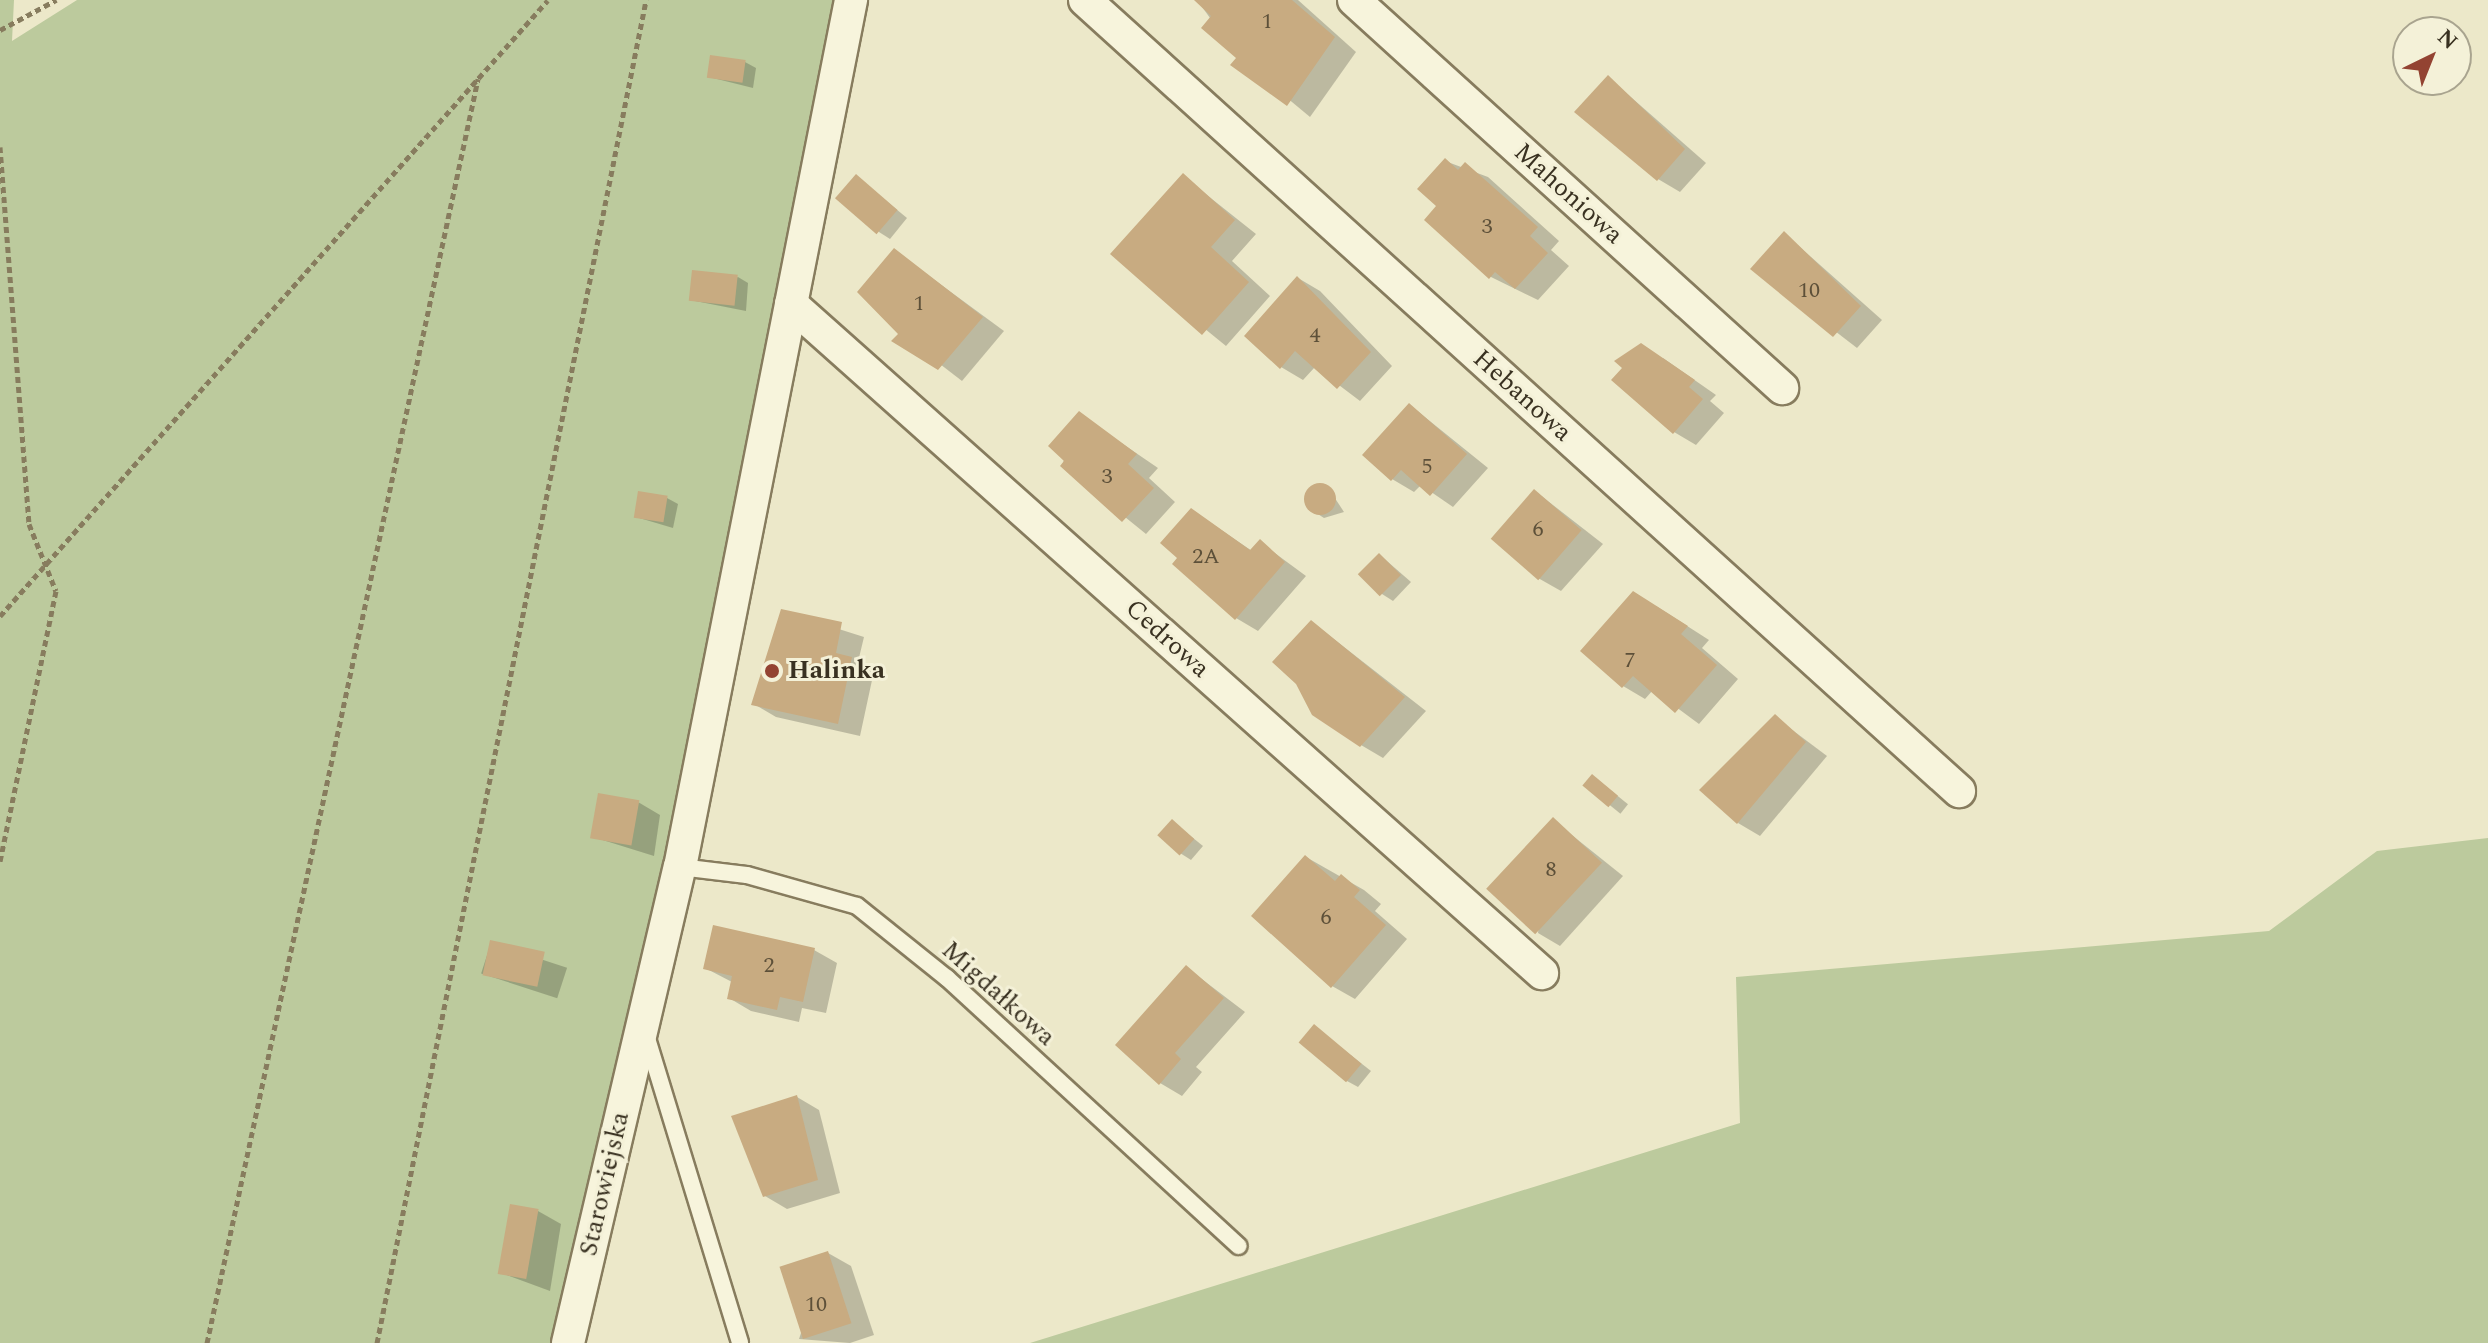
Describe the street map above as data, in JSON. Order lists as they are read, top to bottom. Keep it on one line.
{"streets":{"street":["Mahoniowa","Hebanowa","Cedrowa","Starowiejska"],"lane":["Migdałkowa"]},"crossings":[["Cedrowa","Starowiejska"],["Migdałkowa","Starowiejska"]],"places":["Halinka"],"house_numbers":["1","3","10","1","4","5","3","6","2A","7","8","6","2","10"],"north":"top right"}
